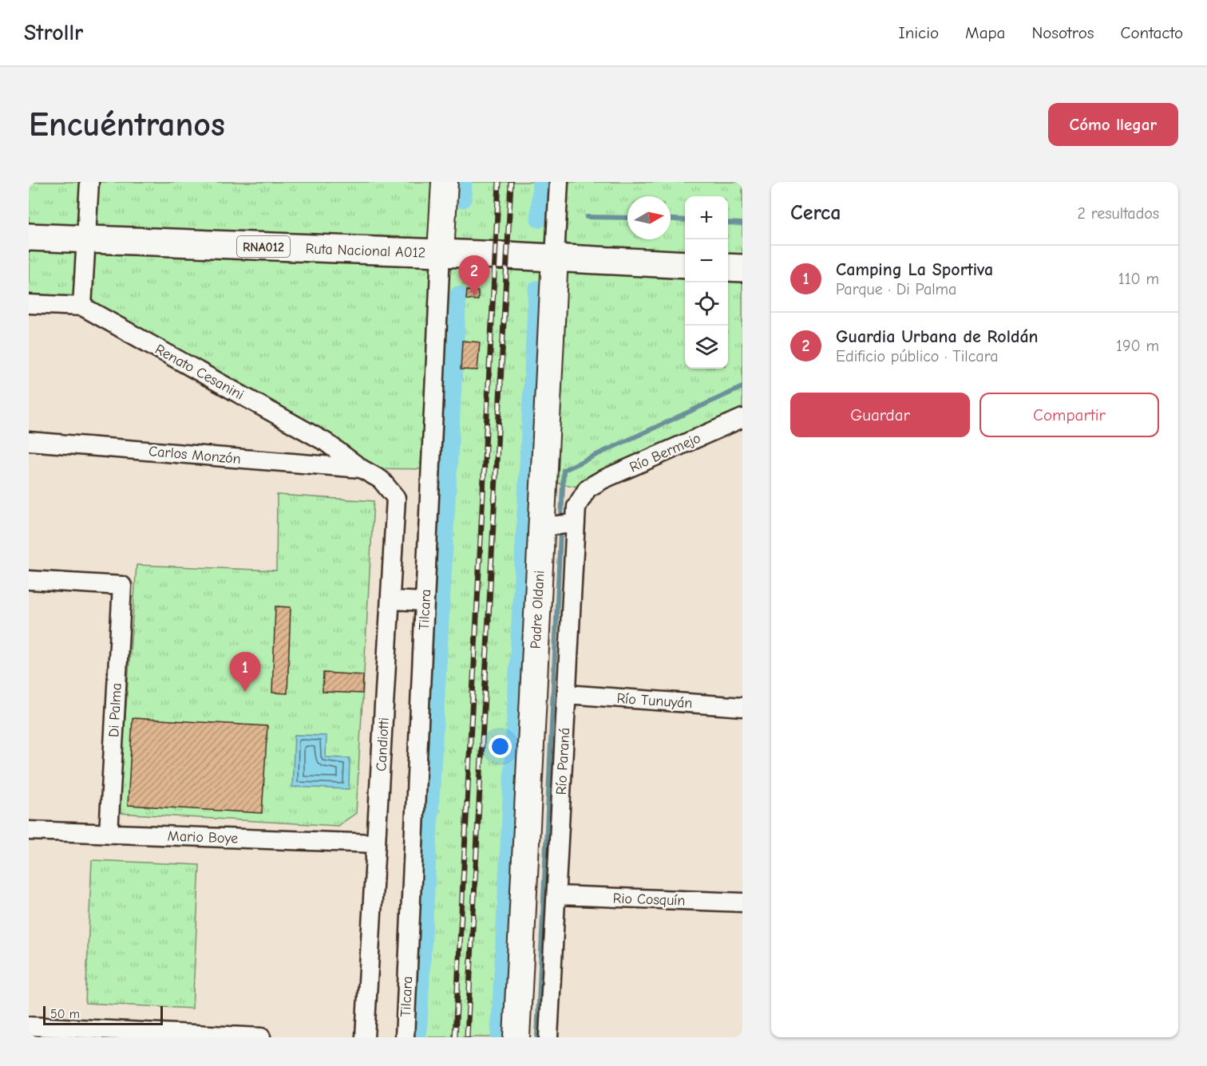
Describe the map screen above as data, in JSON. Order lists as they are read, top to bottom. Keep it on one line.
{"streets":{"highway":["RNA012","Ruta Nacional A012"],"main road":["Tilcara","Padre Oldani"],"street":["Renato Cesanini","Río Bermejo","Carlos Monzón","Río Tunuyán","Di Palma","Candiotti","Río Paraná","Mario Boye","Rio Cosquín"]},"crossings":[["Ruta Nacional A012","Tilcara"],["Ruta Nacional A012","Padre Oldani"],["Renato Cesanini","Carlos Monzón"],["Renato Cesanini","Candiotti"],["Río Bermejo","Río Paraná"],["Carlos Monzón","Candiotti"],["Río Tunuyán","Río Paraná"],["Di Palma","Mario Boye"],["Candiotti","Mario Boye"],["Río Paraná","Rio Cosquín"]],"scale_bar":"50 m","north":"right","page":{"header":"Strollr","nav":["Inicio","Mapa","Nosotros","Contacto"],"buttons":["Cómo llegar",["Guardar","Compartir"]],"title":"Encuéntranos","heading":["Cerca","2 resultados"],"map_buttons":["+","−"],"list":[{"mark":"1","name":"Camping La Sportiva","note":"Parque · Di Palma","value":"110 m"},{"mark":"2","name":"Guardia Urbana de Roldán","note":"Edificio público · Tilcara","value":"190 m"}],"pins":["2","1"],"scale":"50 m"}}
